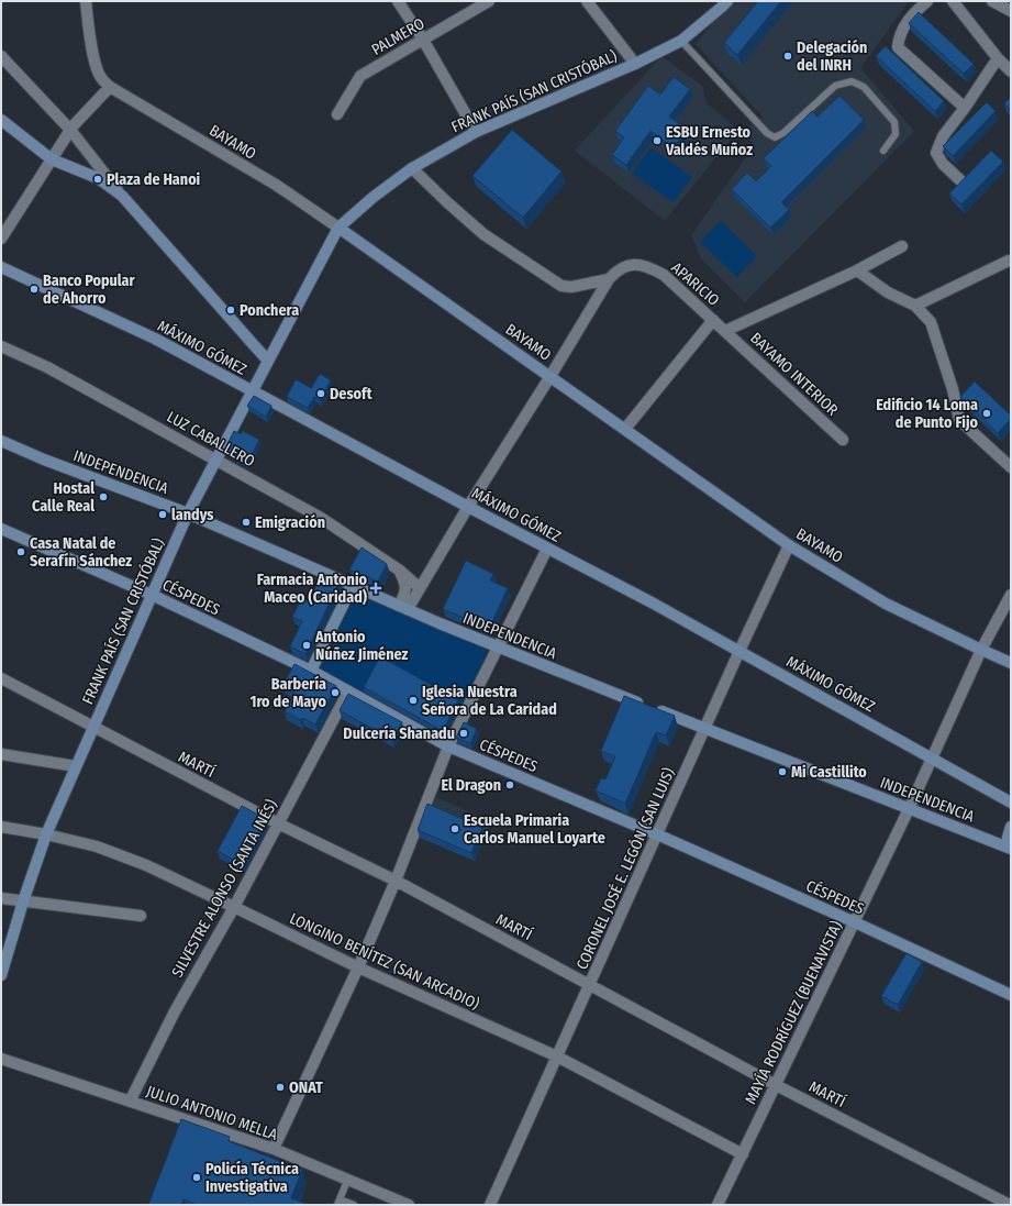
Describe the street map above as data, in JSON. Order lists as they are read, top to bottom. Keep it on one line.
{"streets":{"street":["PALMERO","FRANK PAÍS (SAN CRISTÓBAL)","BAYAMO","APARICIO","MÁXIMO GÓMEZ","BAYAMO INTERIOR","LUZ CABALLERO","INDEPENDENCIA","CÉSPEDES","MARTÍ","CORONEL JOSÉ E. LEGÓN (SAN LUIS)","SILVESTRE ALONSO (SANTA INÉS)","LONGINO BENÍTEZ (SAN ARCADIO)","MAYÍA RODRÍGUEZ (BUENAVISTA)","JULIO ANTONIO MELLA"]},"crossings":[["FRANK PAÍS (SAN CRISTÓBAL)","BAYAMO"],["FRANK PAÍS (SAN CRISTÓBAL)","APARICIO"],["FRANK PAÍS (SAN CRISTÓBAL)","MÁXIMO GÓMEZ"],["FRANK PAÍS (SAN CRISTÓBAL)","LUZ CABALLERO"],["FRANK PAÍS (SAN CRISTÓBAL)","INDEPENDENCIA"],["FRANK PAÍS (SAN CRISTÓBAL)","CÉSPEDES"],["FRANK PAÍS (SAN CRISTÓBAL)","MARTÍ"],["FRANK PAÍS (SAN CRISTÓBAL)","LONGINO BENÍTEZ (SAN ARCADIO)"],["BAYAMO","CORONEL JOSÉ E. LEGÓN (SAN LUIS)"],["BAYAMO","MAYÍA RODRÍGUEZ (BUENAVISTA)"],["APARICIO","BAYAMO INTERIOR"],["MÁXIMO GÓMEZ","CORONEL JOSÉ E. LEGÓN (SAN LUIS)"],["MÁXIMO GÓMEZ","MAYÍA RODRÍGUEZ (BUENAVISTA)"],["INDEPENDENCIA","CORONEL JOSÉ E. LEGÓN (SAN LUIS)"],["INDEPENDENCIA","MAYÍA RODRÍGUEZ (BUENAVISTA)"],["CÉSPEDES","CORONEL JOSÉ E. LEGÓN (SAN LUIS)"],["CÉSPEDES","SILVESTRE ALONSO (SANTA INÉS)"],["CÉSPEDES","MAYÍA RODRÍGUEZ (BUENAVISTA)"],["MARTÍ","CORONEL JOSÉ E. LEGÓN (SAN LUIS)"],["MARTÍ","SILVESTRE ALONSO (SANTA INÉS)"],["MARTÍ","MAYÍA RODRÍGUEZ (BUENAVISTA)"],["CORONEL JOSÉ E. LEGÓN (SAN LUIS)","LONGINO BENÍTEZ (SAN ARCADIO)"],["SILVESTRE ALONSO (SANTA INÉS)","LONGINO BENÍTEZ (SAN ARCADIO)"],["SILVESTRE ALONSO (SANTA INÉS)","JULIO ANTONIO MELLA"],["LONGINO BENÍTEZ (SAN ARCADIO)","MAYÍA RODRÍGUEZ (BUENAVISTA)"]],"places":{"other":["Delegación del INRH","ESBU Ernesto Valdés Muñoz","Plaza de Hanoi","Banco Popular de Ahorro","Ponchera","Desoft","Edificio 14 Loma de Punto Fijo","Hostal Calle Real","landys","Emigración","Casa Natal de Serafín Sánchez","Antonio Núñez Jiménez","Barbería 1ro de Mayo","Iglesia Nuestra Señora de La Caridad","Dulcería Shanadu","Mi Castillito","El Dragon","Escuela Primaria Carlos Manuel Loyarte","ONAT","Policía Técnica Investigativa"],"health":["Farmacia Antonio Maceo (Caridad)"]}}
